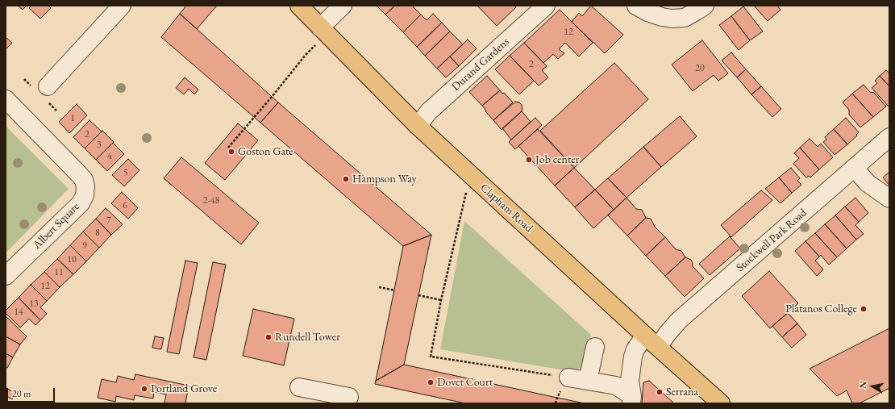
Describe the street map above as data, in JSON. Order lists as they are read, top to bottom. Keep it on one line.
{"streets":{"highway":["Clapham Road"],"street":["Durand Gardens","Albert Square","Stockwell Park Road"]},"crossings":[["Durand Gardens","Clapham Road"],["Clapham Road","Stockwell Park Road"]],"places":["Goston Gate","Job center","Hampson Way","Platanos College","Rundell Tower","Dovet Court","Portland Grove","Serrana"],"house_numbers":["12","2","20","1","2","3","4","5","2-48","6","7","8","9","10","11","12","13","14"],"scale_bar":"20 m","north":"left"}
